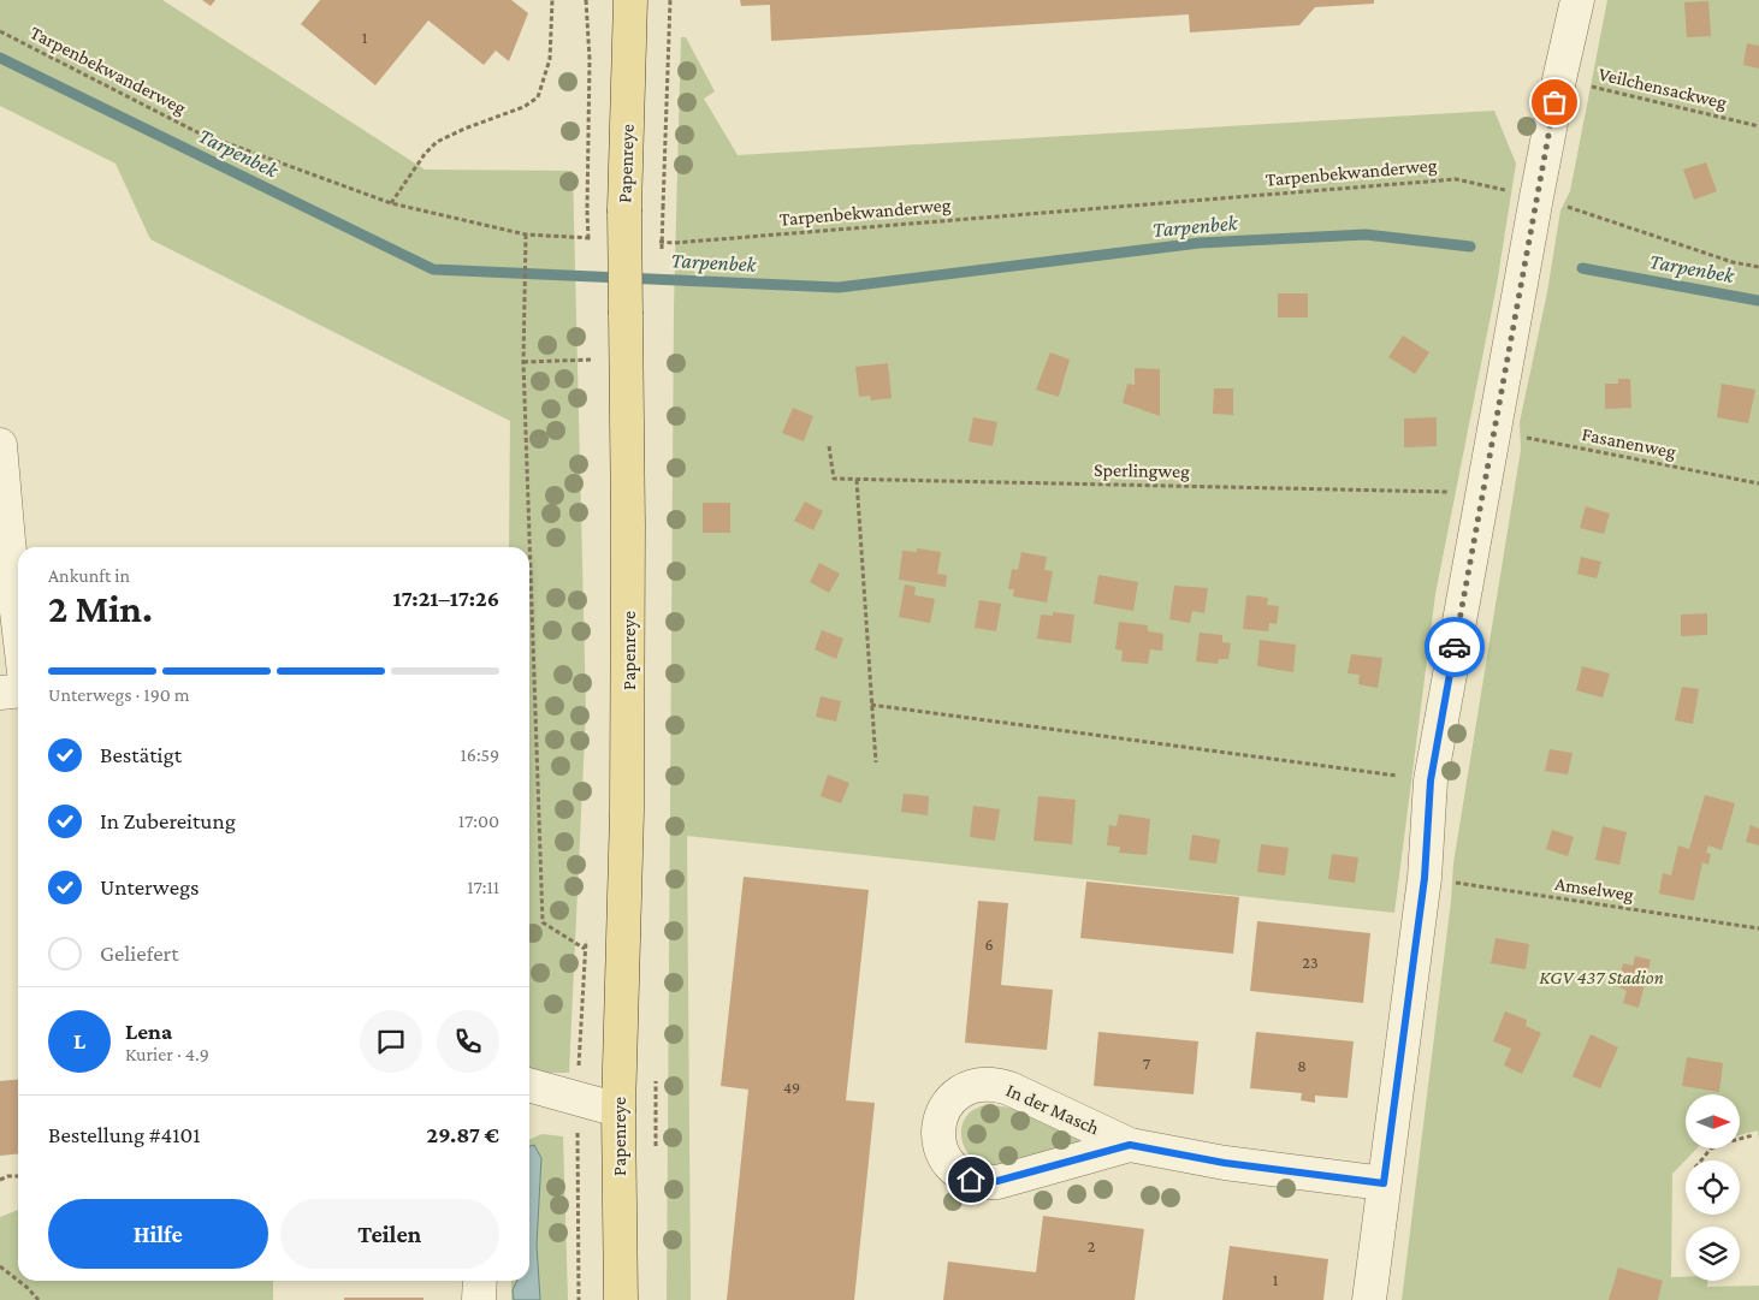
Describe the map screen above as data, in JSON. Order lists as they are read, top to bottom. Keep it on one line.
{"streets":{"main road":["Papenreye"],"street":["In der Masch"],"path":["Tarpenbekwanderweg","Veilchensackweg","Fasanenweg","Sperlingweg","Amselweg"]},"water":["Tarpenbek"],"parks":["KGV 437 Stadion"],"house_numbers":["1","6","23","7","8","49","2","1"],"north":"right","page":{"heading":["2 Min.","Ankunft in","17:21–17:26"],"panel":["Lena","Kurier · 4.9","Bestellung #4101","29.87 €"],"bar":"Unterwegs · 190 m","list":[["Bestätigt","16:59"],["In Zubereitung","17:00"],["Unterwegs","17:11"],"Geliefert"],"round":"L","buttons":["Hilfe","Teilen"]}}
